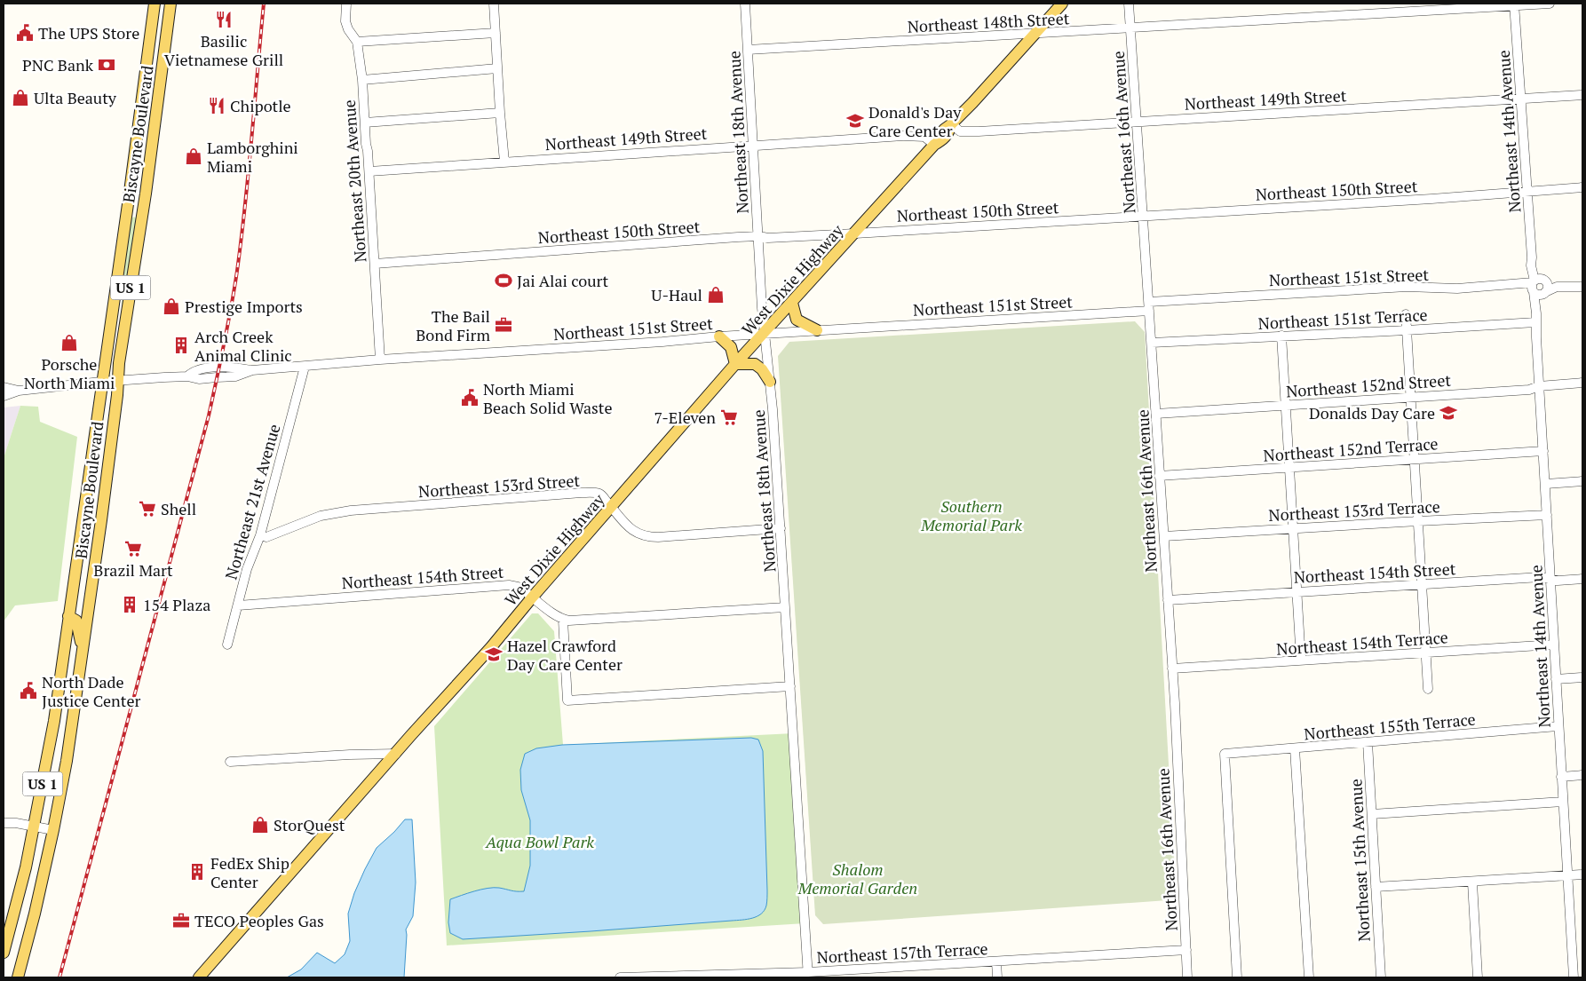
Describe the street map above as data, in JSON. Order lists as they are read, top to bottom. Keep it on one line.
{"streets":{"main road":["Biscayne Boulevard","West Dixie Highway","US 1"],"street":["Northeast 148th Street","Northeast 149th Street","Northeast 14th Avenue","Northeast 18th Avenue","Northeast 16th Avenue","Northeast 20th Avenue","Northeast 150th Street","Northeast 151st Street","Northeast 151st Terrace","Northeast 152nd Street","Northeast 152nd Terrace","Northeast 153rd Street","Northeast 21st Avenue","Northeast 153rd Terrace","Northeast 154th Street","Northeast 154th Terrace","Northeast 155th Terrace","Northeast 15th Avenue","Northeast 157th Terrace"]},"crossings":[["Northeast 148th Street","Northeast 14th Avenue"],["Northeast 148th Street","Northeast 18th Avenue"],["Northeast 148th Street","Northeast 16th Avenue"],["Northeast 148th Street","West Dixie Highway"],["Northeast 149th Street","Northeast 14th Avenue"],["Northeast 149th Street","Northeast 18th Avenue"],["Northeast 149th Street","Northeast 16th Avenue"],["Northeast 149th Street","Northeast 20th Avenue"],["Northeast 149th Street","West Dixie Highway"],["Northeast 14th Avenue","Northeast 150th Street"],["Northeast 14th Avenue","Northeast 151st Street"],["Northeast 14th Avenue","Northeast 151st Terrace"],["Northeast 14th Avenue","Northeast 152nd Street"],["Northeast 14th Avenue","Northeast 152nd Terrace"],["Northeast 14th Avenue","Northeast 153rd Terrace"],["Northeast 14th Avenue","Northeast 154th Street"],["Northeast 14th Avenue","Northeast 154th Terrace"],["Northeast 14th Avenue","Northeast 155th Terrace"],["Northeast 18th Avenue","Northeast 150th Street"],["Northeast 18th Avenue","Northeast 151st Street"],["Northeast 18th Avenue","West Dixie Highway"],["Northeast 18th Avenue","Northeast 153rd Street"],["Northeast 18th Avenue","Northeast 157th Terrace"],["Northeast 16th Avenue","Northeast 150th Street"],["Northeast 16th Avenue","Northeast 151st Street"],["Northeast 16th Avenue","Northeast 151st Terrace"],["Northeast 16th Avenue","Northeast 152nd Street"],["Northeast 16th Avenue","Northeast 152nd Terrace"],["Northeast 16th Avenue","Northeast 153rd Terrace"],["Northeast 16th Avenue","Northeast 154th Street"],["Northeast 16th Avenue","Northeast 154th Terrace"],["Northeast 16th Avenue","Northeast 157th Terrace"],["Biscayne Boulevard","Northeast 151st Street"],["Northeast 20th Avenue","Northeast 150th Street"],["Northeast 20th Avenue","Northeast 151st Street"],["Northeast 150th Street","West Dixie Highway"],["Northeast 151st Street","West Dixie Highway"],["Northeast 151st Street","Northeast 21st Avenue"],["West Dixie Highway","Northeast 153rd Street"],["West Dixie Highway","Northeast 154th Street"],["Northeast 153rd Street","Northeast 21st Avenue"],["Northeast 21st Avenue","Northeast 154th Street"],["Northeast 155th Terrace","Northeast 15th Avenue"]],"parks":["Southern Memorial Park","Aqua Bowl Park","Shalom Memorial Garden"],"places":{"restaurant":["Basilic Vietnamese Grill","Chipotle"],"public building":["The UPS Store","North Miami Beach Solid Waste","North Dade Justice Center"],"bank":["PNC Bank"],"shop":["Ulta Beauty","Lamborghini Miami","U-Haul","Prestige Imports","Porsche North Miami","StorQuest"],"school or university":["Donald's Day Care Center","Donalds Day Care","Hazel Crawford Day Care Center"],"sports":["Jai Alai court"],"office":["The Bail Bond Firm","TECO Peoples Gas"],"building":["Arch Creek Animal Clinic","154 Plaza","FedEx Ship Center"],"supermarket":["7-Eleven","Shell","Brazil Mart"]}}
